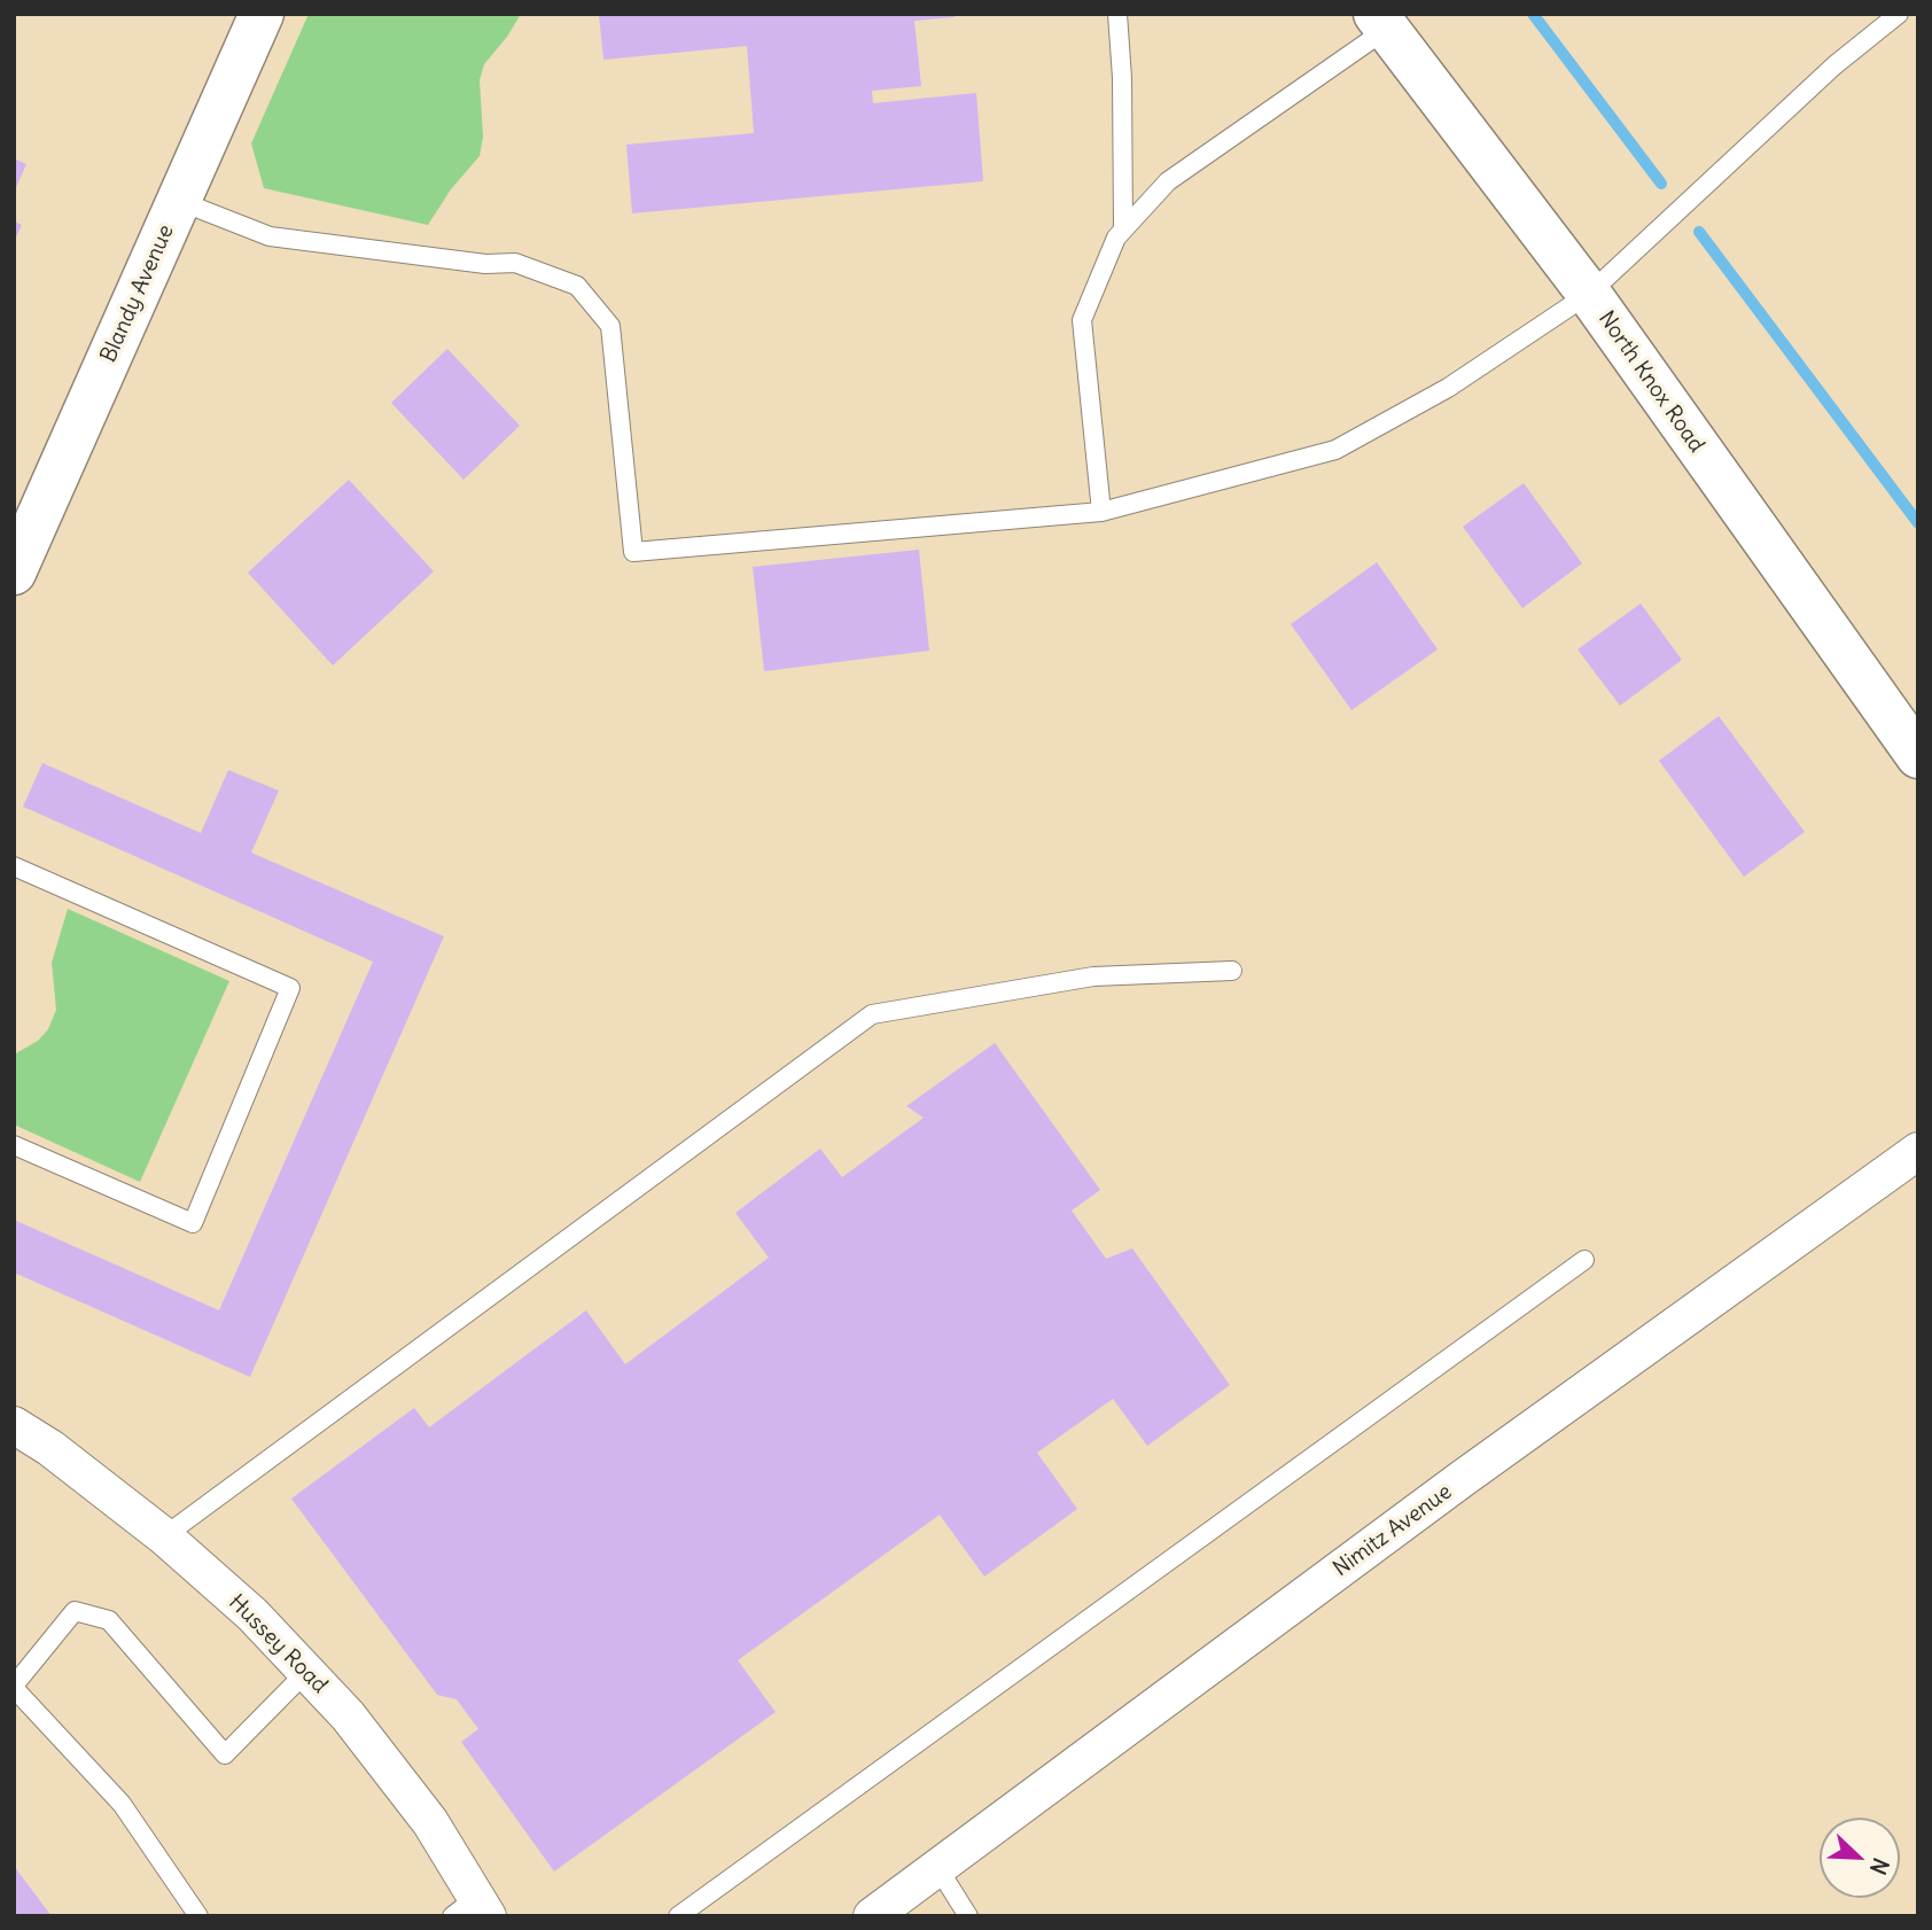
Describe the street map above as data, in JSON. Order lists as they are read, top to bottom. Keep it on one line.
{"streets":{"street":["Blandy Avenue","North Knox Road","Nimitz Avenue","Hussey Road"]},"north":"bottom right"}
